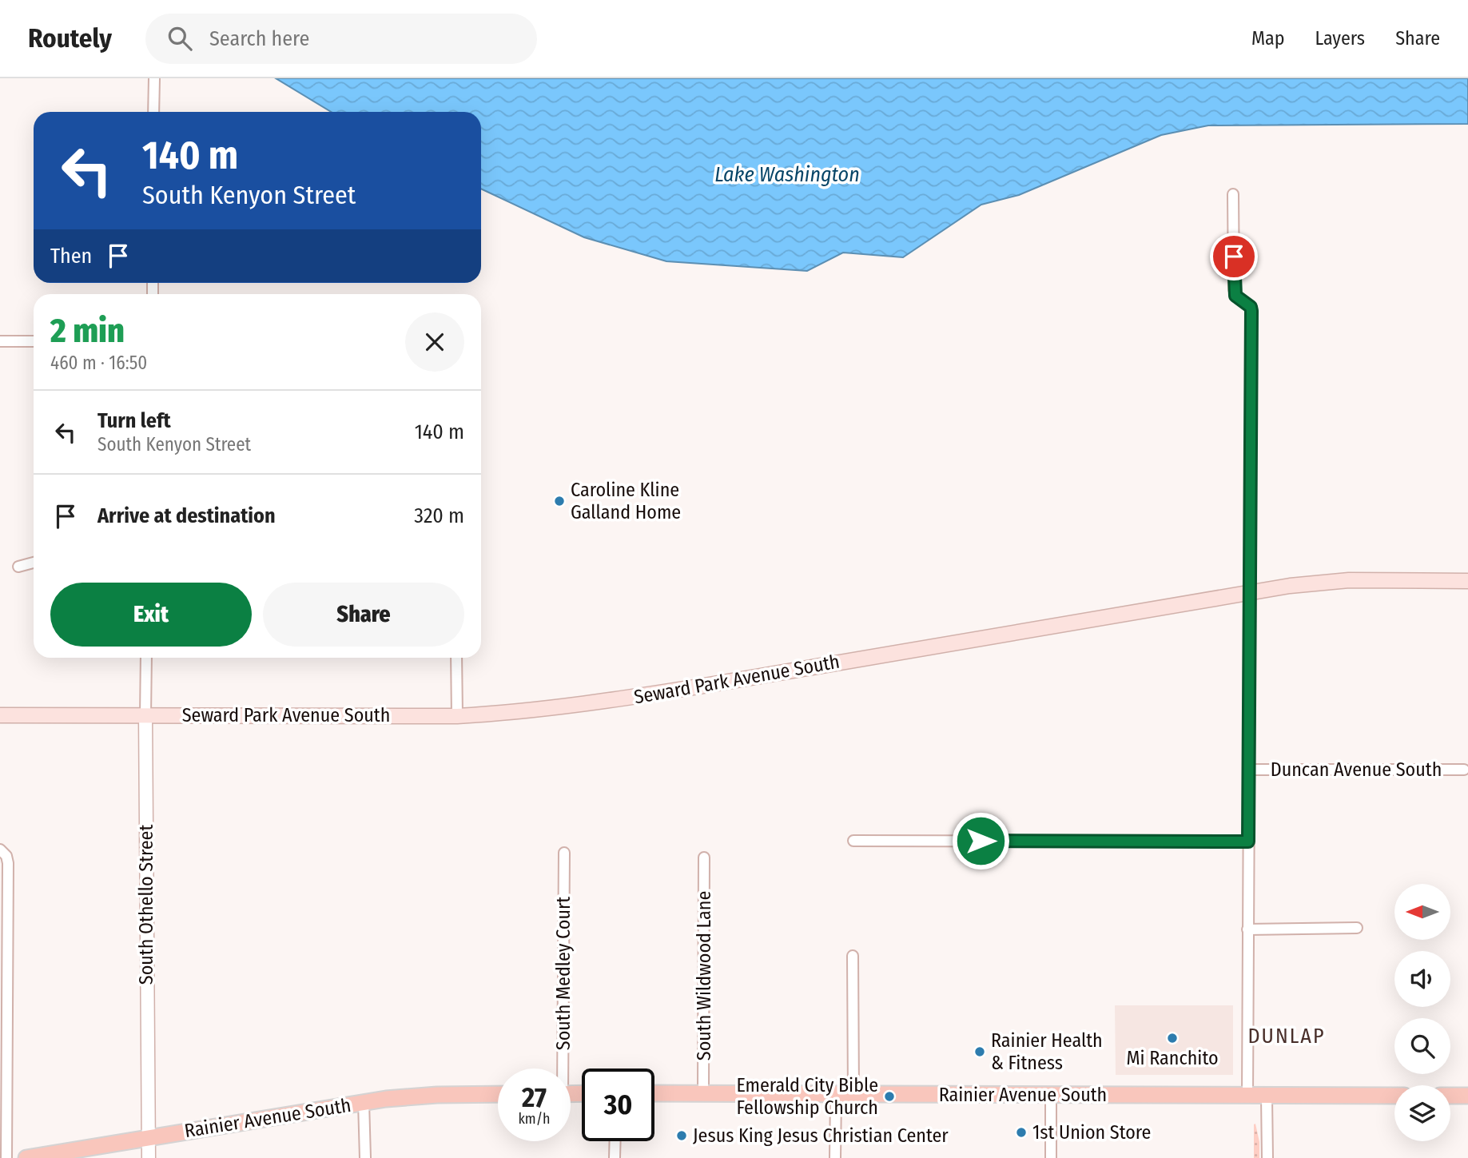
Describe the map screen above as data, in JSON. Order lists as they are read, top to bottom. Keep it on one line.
{"streets":{"main road":["Seward Park Avenue South","Rainier Avenue South"],"street":["Duncan Avenue South","South Othello Street","South Medley Court","South Wildwood Lane"]},"crossings":[["Seward Park Avenue South","South Othello Street"],["South Othello Street","Rainier Avenue South"],["South Wildwood Lane","Rainier Avenue South"]],"districts":["DUNLAP"],"water":["Lake Washington"],"places":["Caroline Kline Galland Home","Mi Ranchito","Rainier Health & Fitness","Emerald City Bible Fellowship Church","1st Union Store","Jesus King Jesus Christian Center"],"north":"left","page":{"header":"Routely","search":"Search here","nav":["Map","Layers","Share"],"turn":["140 m","South Kenyon Street"],"then":"Then","heading":["2 min","460 m · 16:50"],"list":[{"name":"Turn left","note":"South Kenyon Street","value":"140 m"},{"name":"Arrive at destination","value":"320 m"}],"buttons":["Exit","Share"],"speed":"27 km/h","limit":"30"}}
